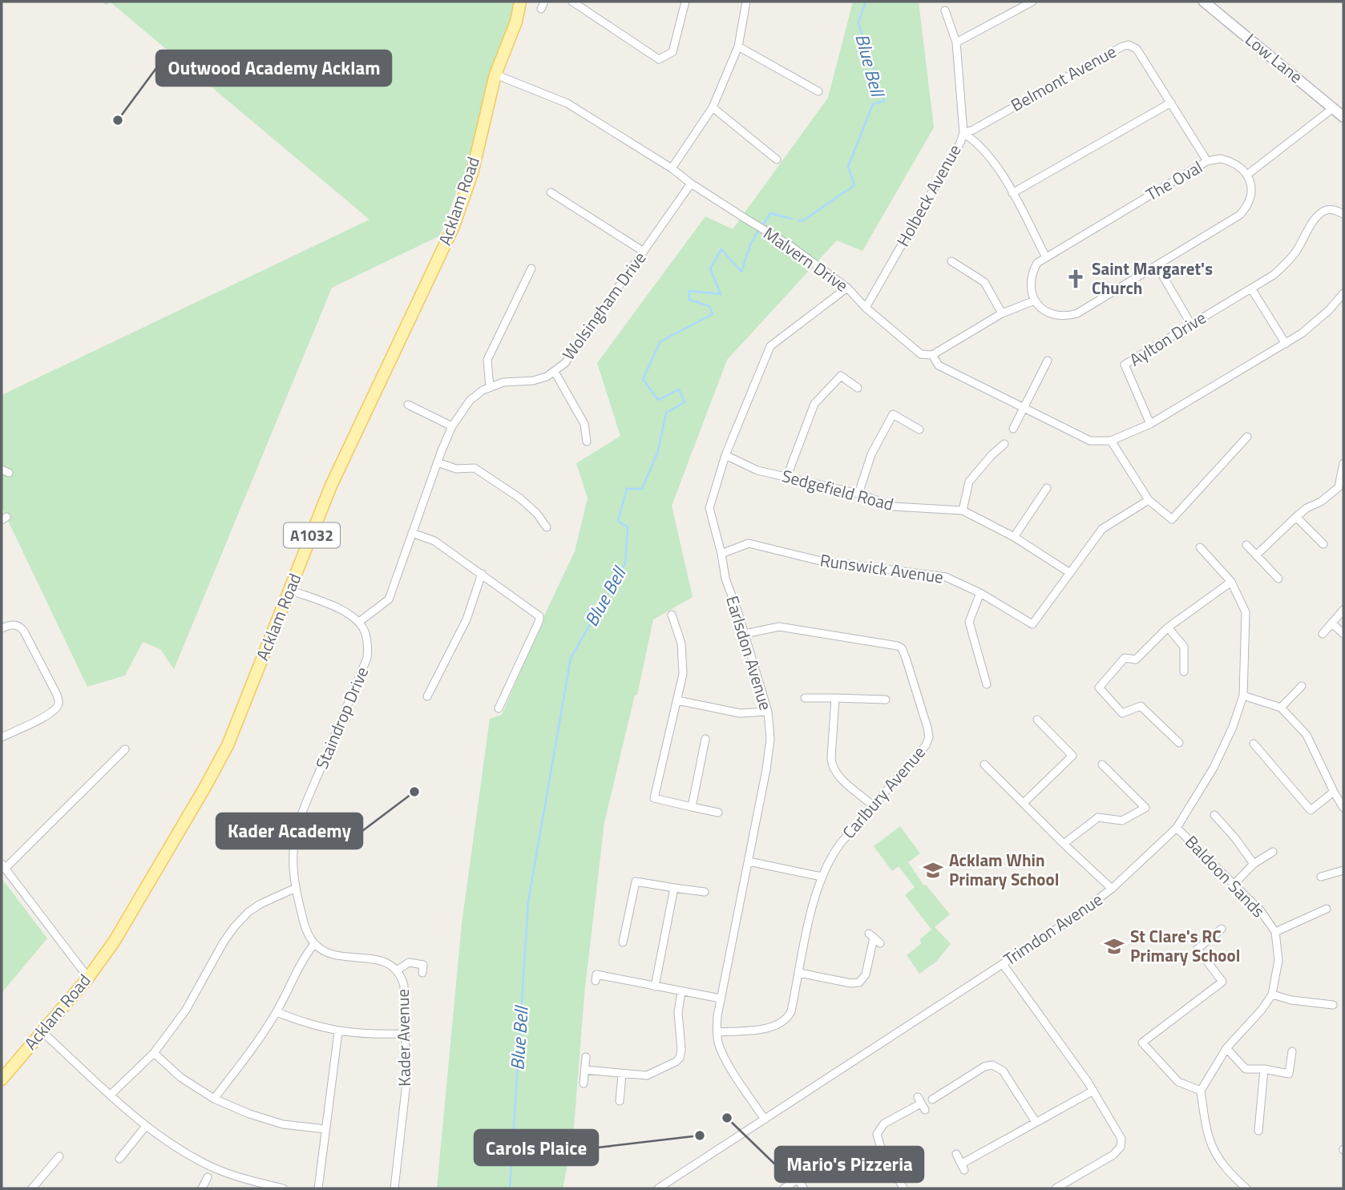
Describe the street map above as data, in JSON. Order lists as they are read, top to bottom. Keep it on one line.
{"streets":{"main road":["Low Lane","Acklam Road","A1032"],"street":["Belmont Avenue","The Oval","Holbeck Avenue","Malvern Drive","Wolsingham Drive","Aylton Drive","Sedgefield Road","Runswick Avenue","Earlsdon Avenue","Staindrop Drive","Carlbury Avenue","Baldoon Sands","Trimdon Avenue","Kader Avenue"]},"crossings":[["Belmont Avenue","The Oval"],["Belmont Avenue","Holbeck Avenue"],["Holbeck Avenue","Malvern Drive"],["Acklam Road","Malvern Drive"],["Malvern Drive","Wolsingham Drive"],["Malvern Drive","Earlsdon Avenue"],["Sedgefield Road","Runswick Avenue"],["Sedgefield Road","Earlsdon Avenue"],["Runswick Avenue","Earlsdon Avenue"],["Earlsdon Avenue","Carlbury Avenue"],["Earlsdon Avenue","Trimdon Avenue"],["Baldoon Sands","Trimdon Avenue"]],"water":["Blue Bell"],"places":{"other":["Outwood Academy Acklam","Kader Academy","Mario's Pizzeria","Carols Plaice"],"church":["Saint Margaret's Church"],"school or university":["Acklam Whin Primary School","St Clare's RC Primary School"]}}
